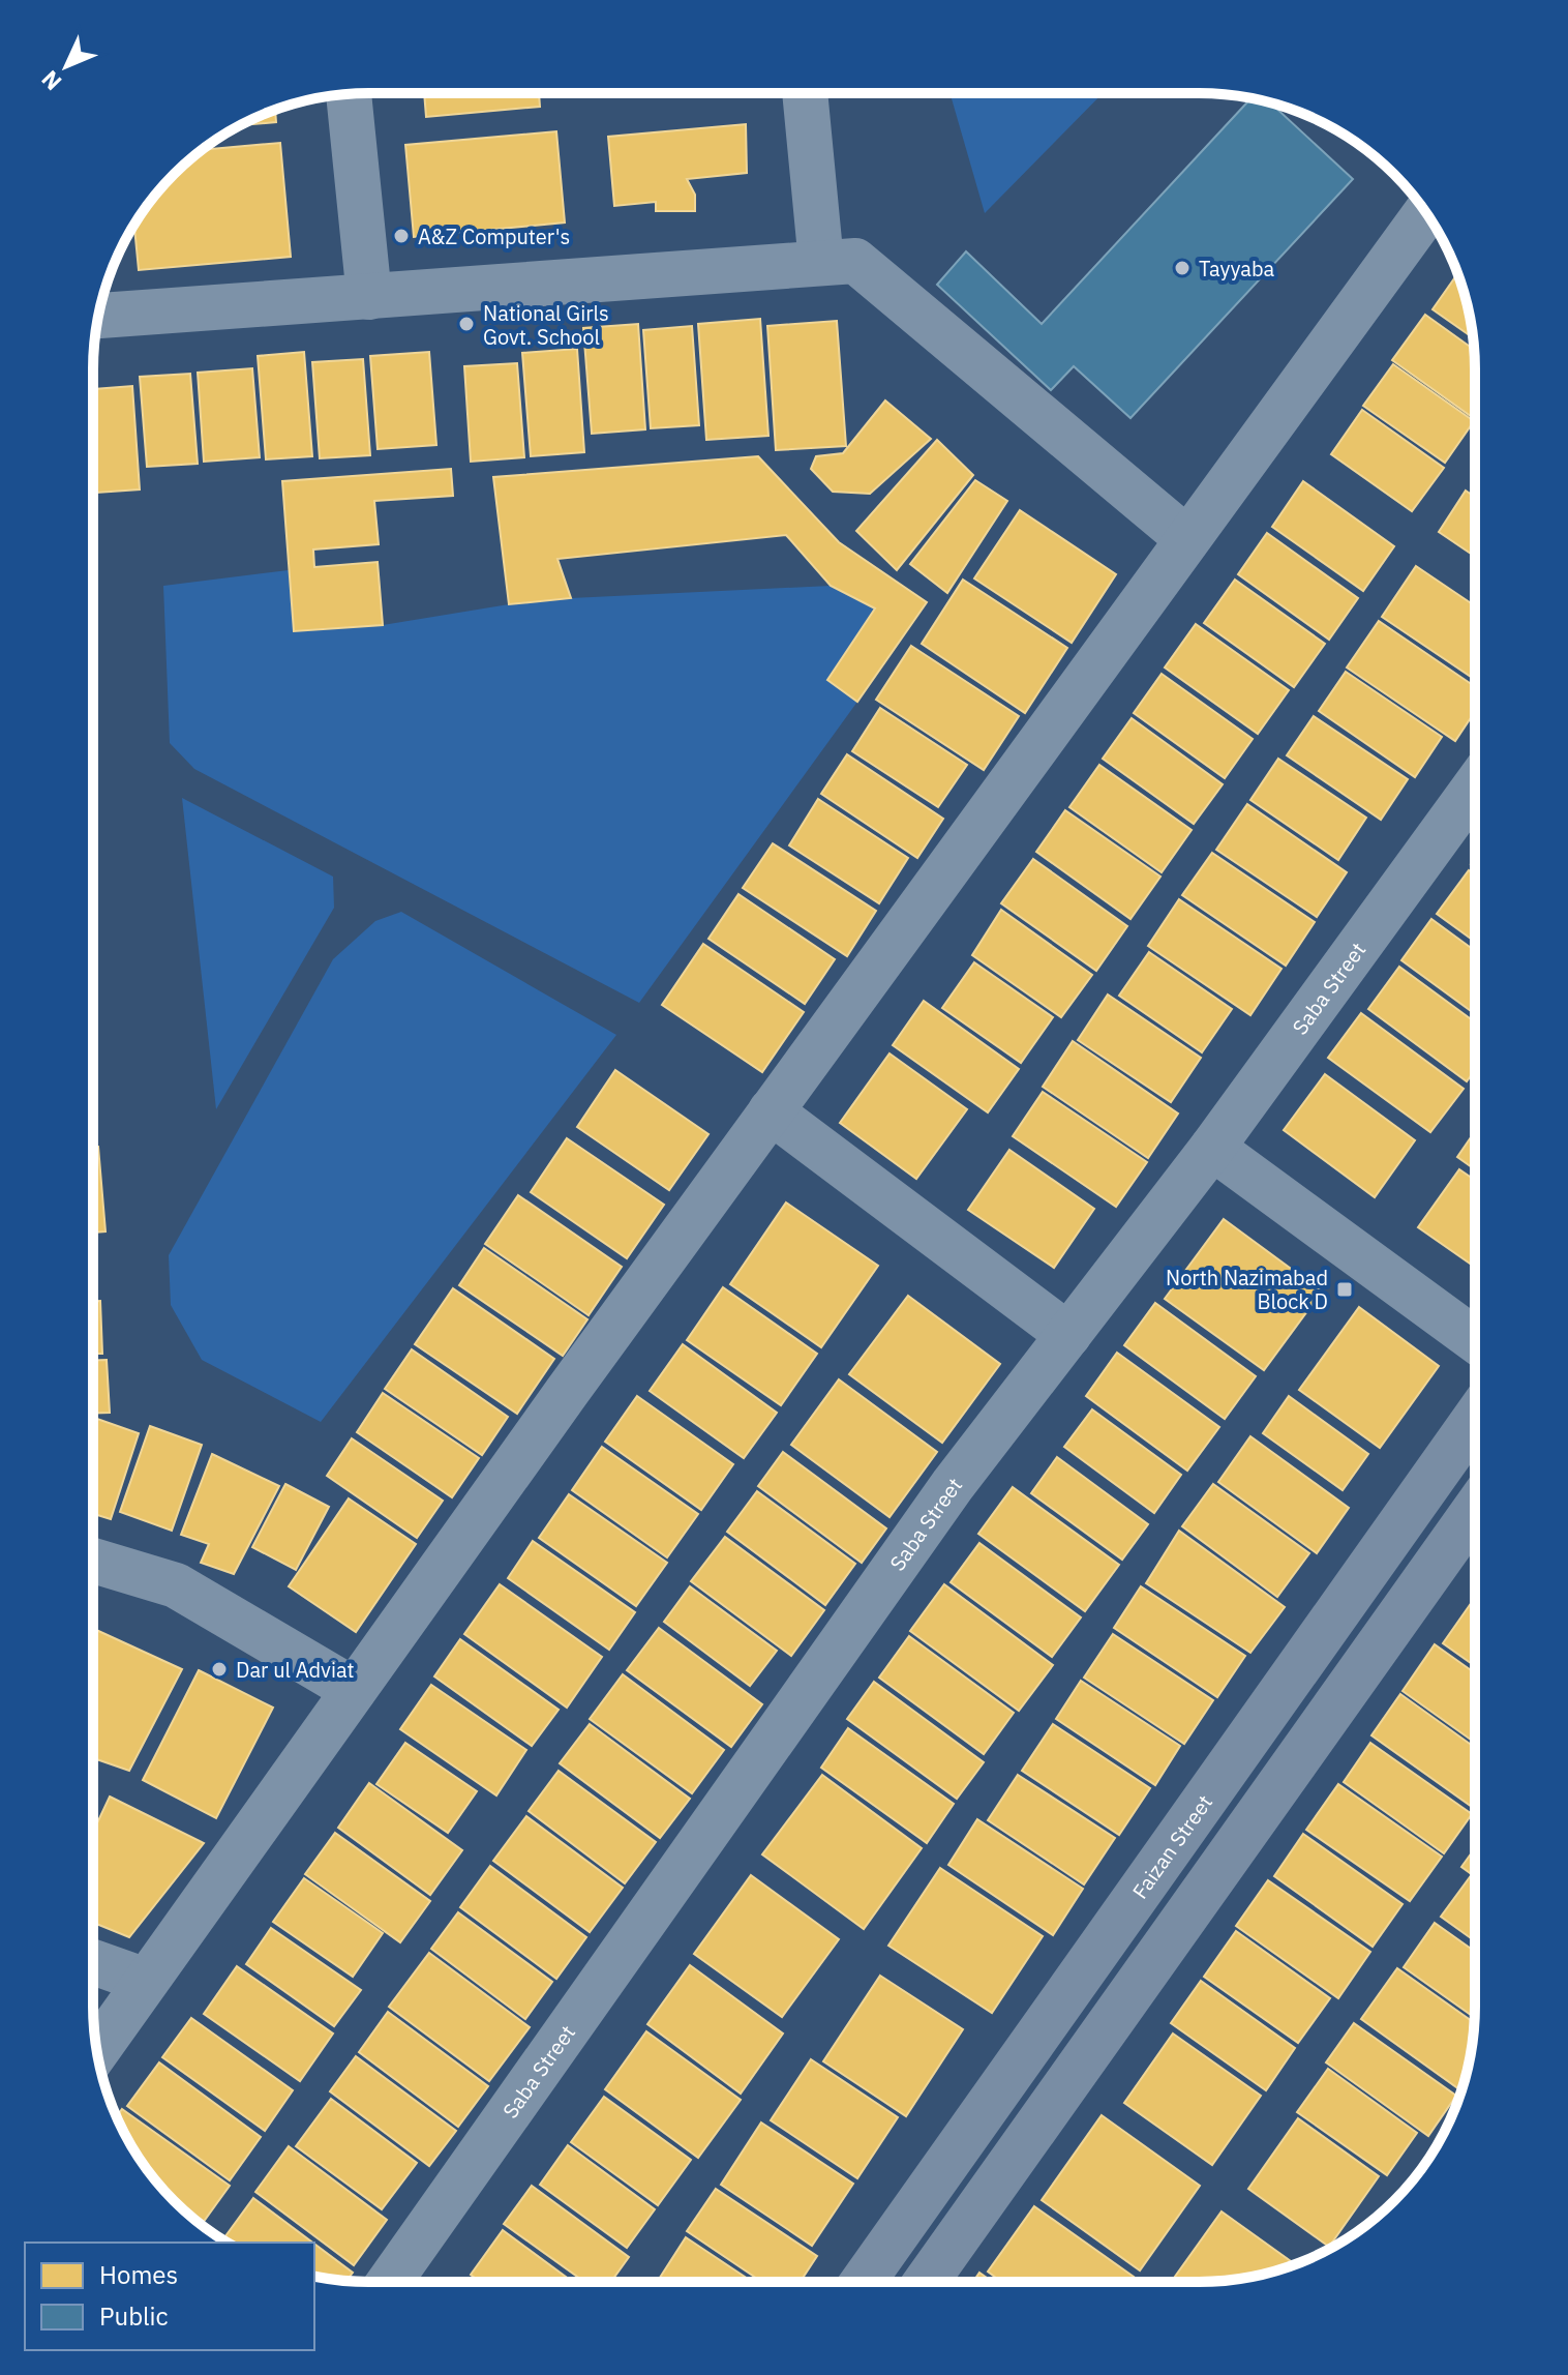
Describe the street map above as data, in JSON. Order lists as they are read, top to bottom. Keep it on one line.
{"streets":{"street":["Saba Street","Faizan Street"]},"places":{"other":["A&Z Computer's","Tayyaba","National Girls Govt. School","Dar ul Adviat"],"transit":["North Nazimabad Block D"]},"legend":["Homes","Public"],"north":"bottom left"}
